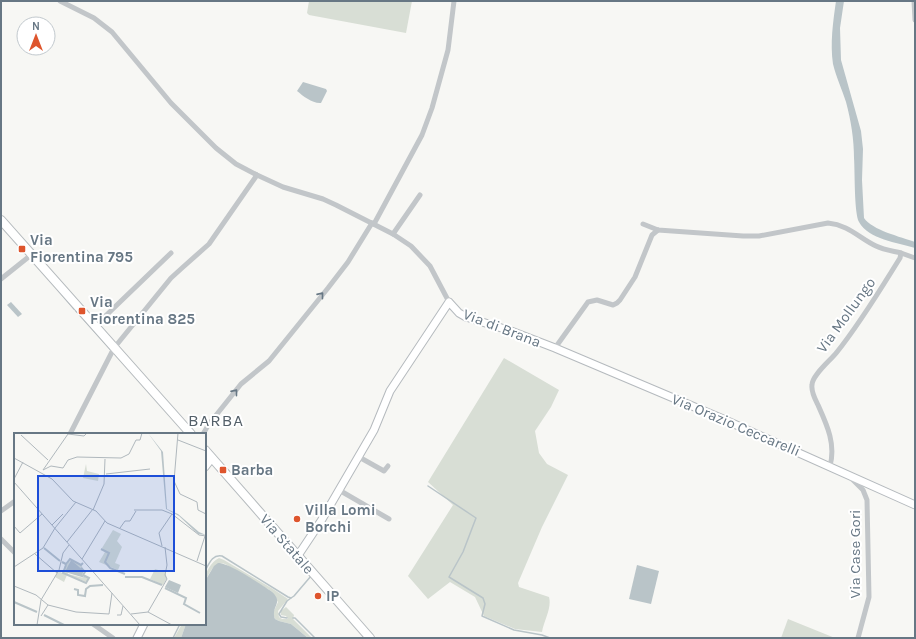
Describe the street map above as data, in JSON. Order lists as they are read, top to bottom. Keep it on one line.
{"streets":{"main road":["Via Statale"],"street":["Via Mollungo","Via di Brana","Via Orazio Ceccarelli","Via Case Gori"]},"crossings":[["Via Mollungo","Via Orazio Ceccarelli"],["Via di Brana","Via Orazio Ceccarelli"],["Via Orazio Ceccarelli","Via Case Gori"]],"districts":["BARBA"],"places":{"transit":["Via Fiorentina 795","Via Fiorentina 825","Barba"],"other":["Villa Lomi Borchi","IP"]},"north":"top"}
